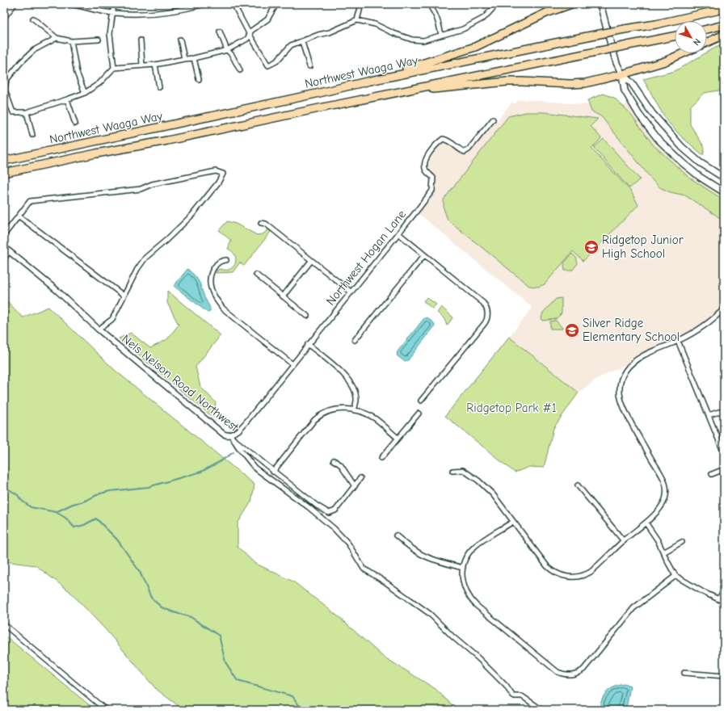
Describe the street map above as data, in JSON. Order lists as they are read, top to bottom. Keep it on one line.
{"streets":{"highway":["Northwest Waaga Way"],"street":["Northwest Hogan Lane","Nels Nelson Road Northwest"]},"crossings":[["Northwest Hogan Lane","Nels Nelson Road Northwest"]],"parks":["Ridgetop Park #1"],"places":{"school or university":["Ridgetop Junior High School","Silver Ridge Elementary School"]},"north":"bottom right"}
